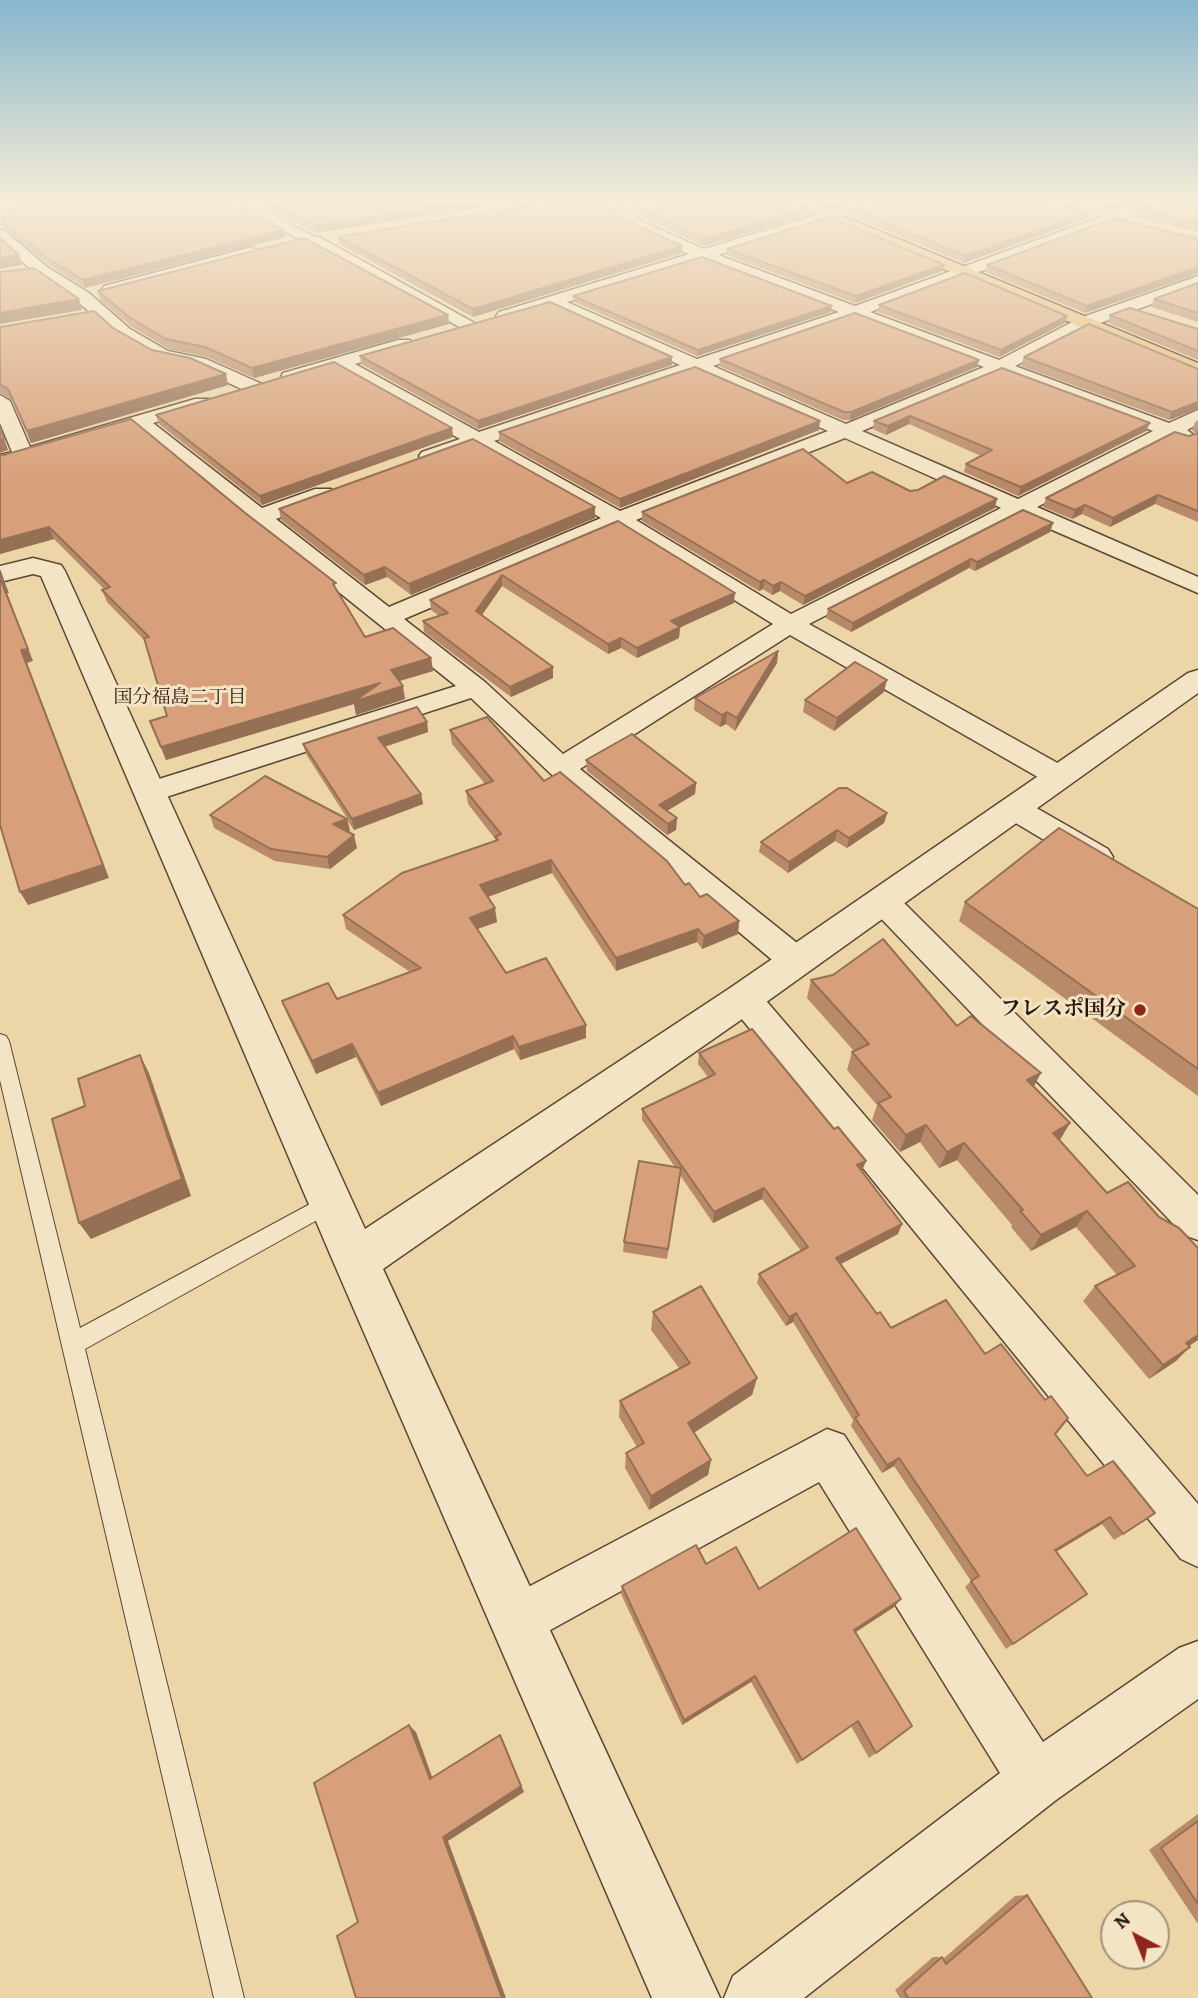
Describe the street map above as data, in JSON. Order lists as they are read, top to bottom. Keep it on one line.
{"districts":["国分福島二丁目"],"places":["フレスポ国分"],"north":"top left"}
